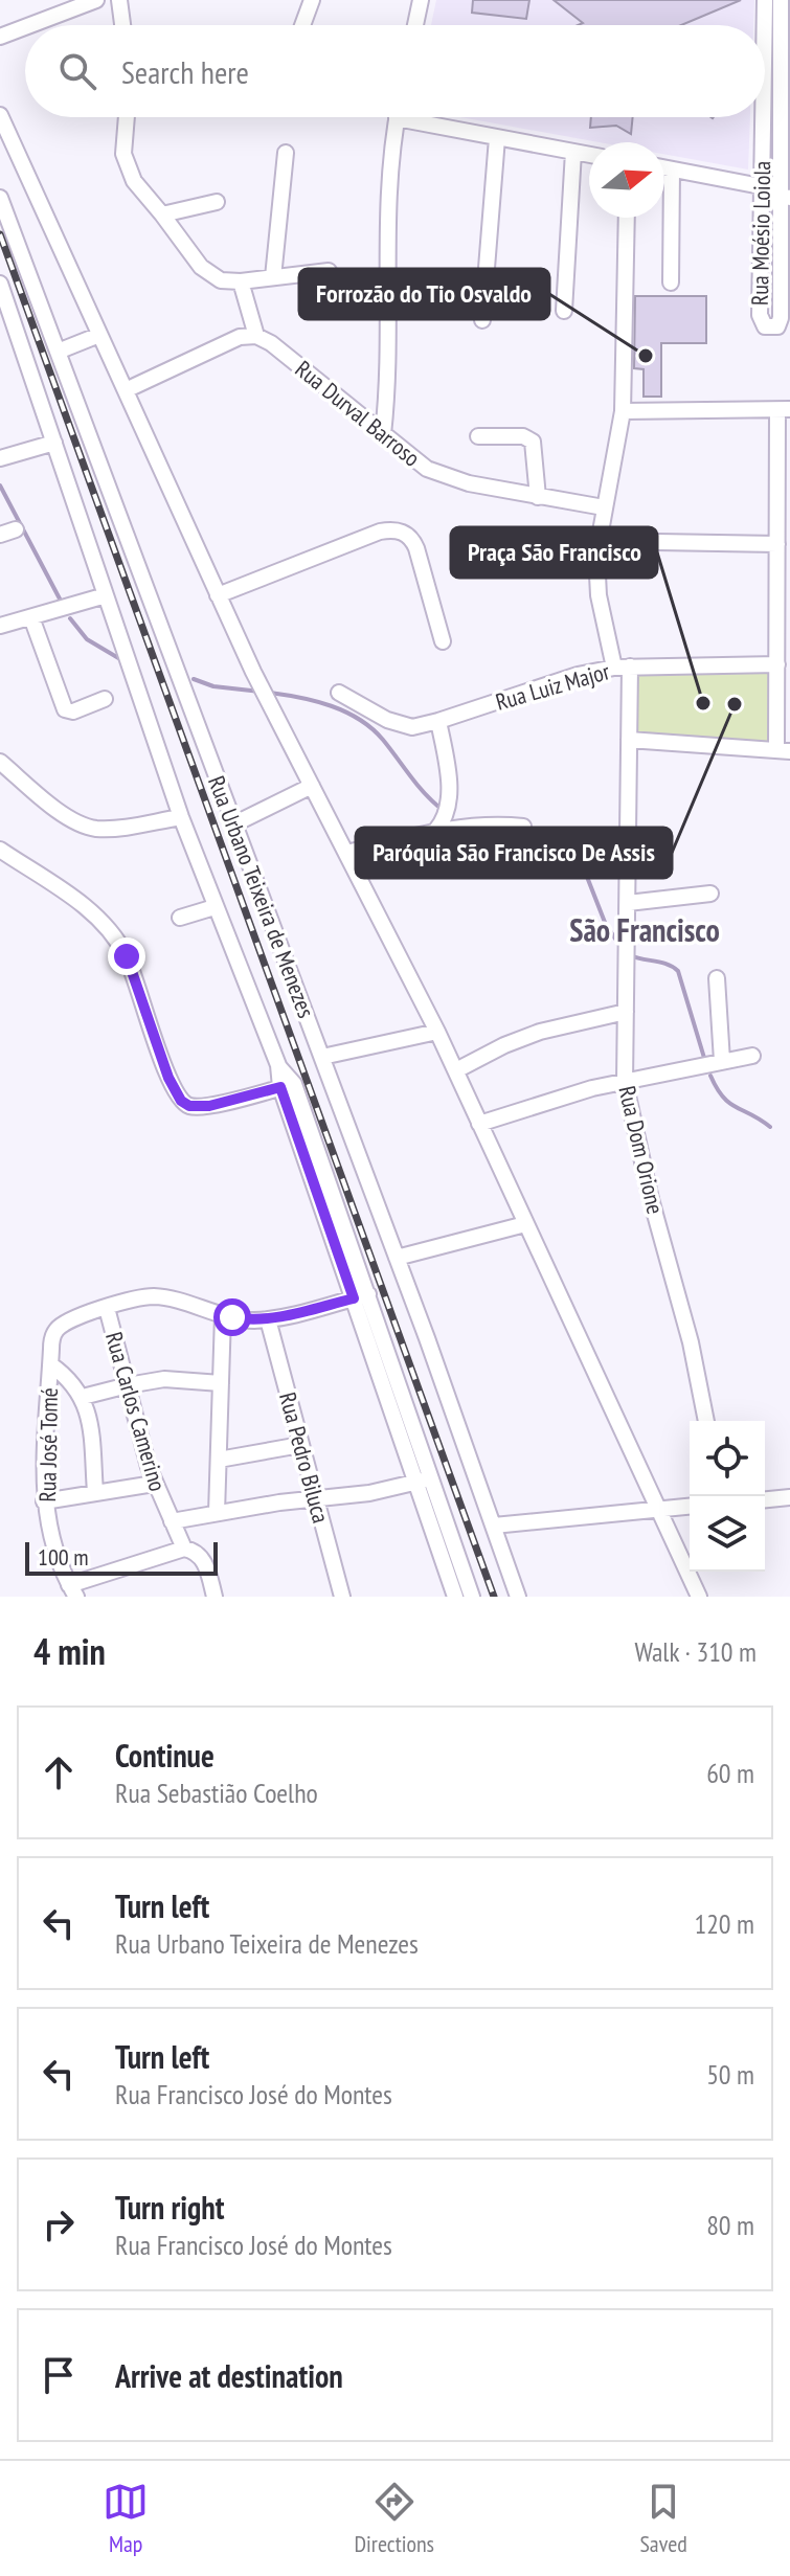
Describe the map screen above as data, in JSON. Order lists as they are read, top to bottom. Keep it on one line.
{"streets":{"street":["Rua Moésio Loiola","Rua Durval Barroso","Rua Luiz Major","Rua Urbano Teixeira de Menezes","Rua Dom Orione","Rua Carlos Camerino","Rua José Tomé","Rua Pedro Biluca"]},"crossings":[["Rua Durval Barroso","Rua Dom Orione"],["Rua Luiz Major","Rua Dom Orione"],["Rua Carlos Camerino","Rua José Tomé"]],"districts":["São Francisco"],"places":["Forrozão do Tio Osvaldo","Praça São Francisco","Paróquia São Francisco De Assis"],"scale_bar":"100 m","north":"right","page":{"search":"Search here","scale":"100 m","heading":["4 min","Walk · 310 m"],"list":[["Continue","Rua Sebastião Coelho","60 m"],["Turn left","Rua Urbano Teixeira de Menezes","120 m"],["Turn left","Rua Francisco José do Montes","50 m"],["Turn right","Rua Francisco José do Montes","80 m"],"Arrive at destination"],"nav":["Map","Directions","Saved"]}}
